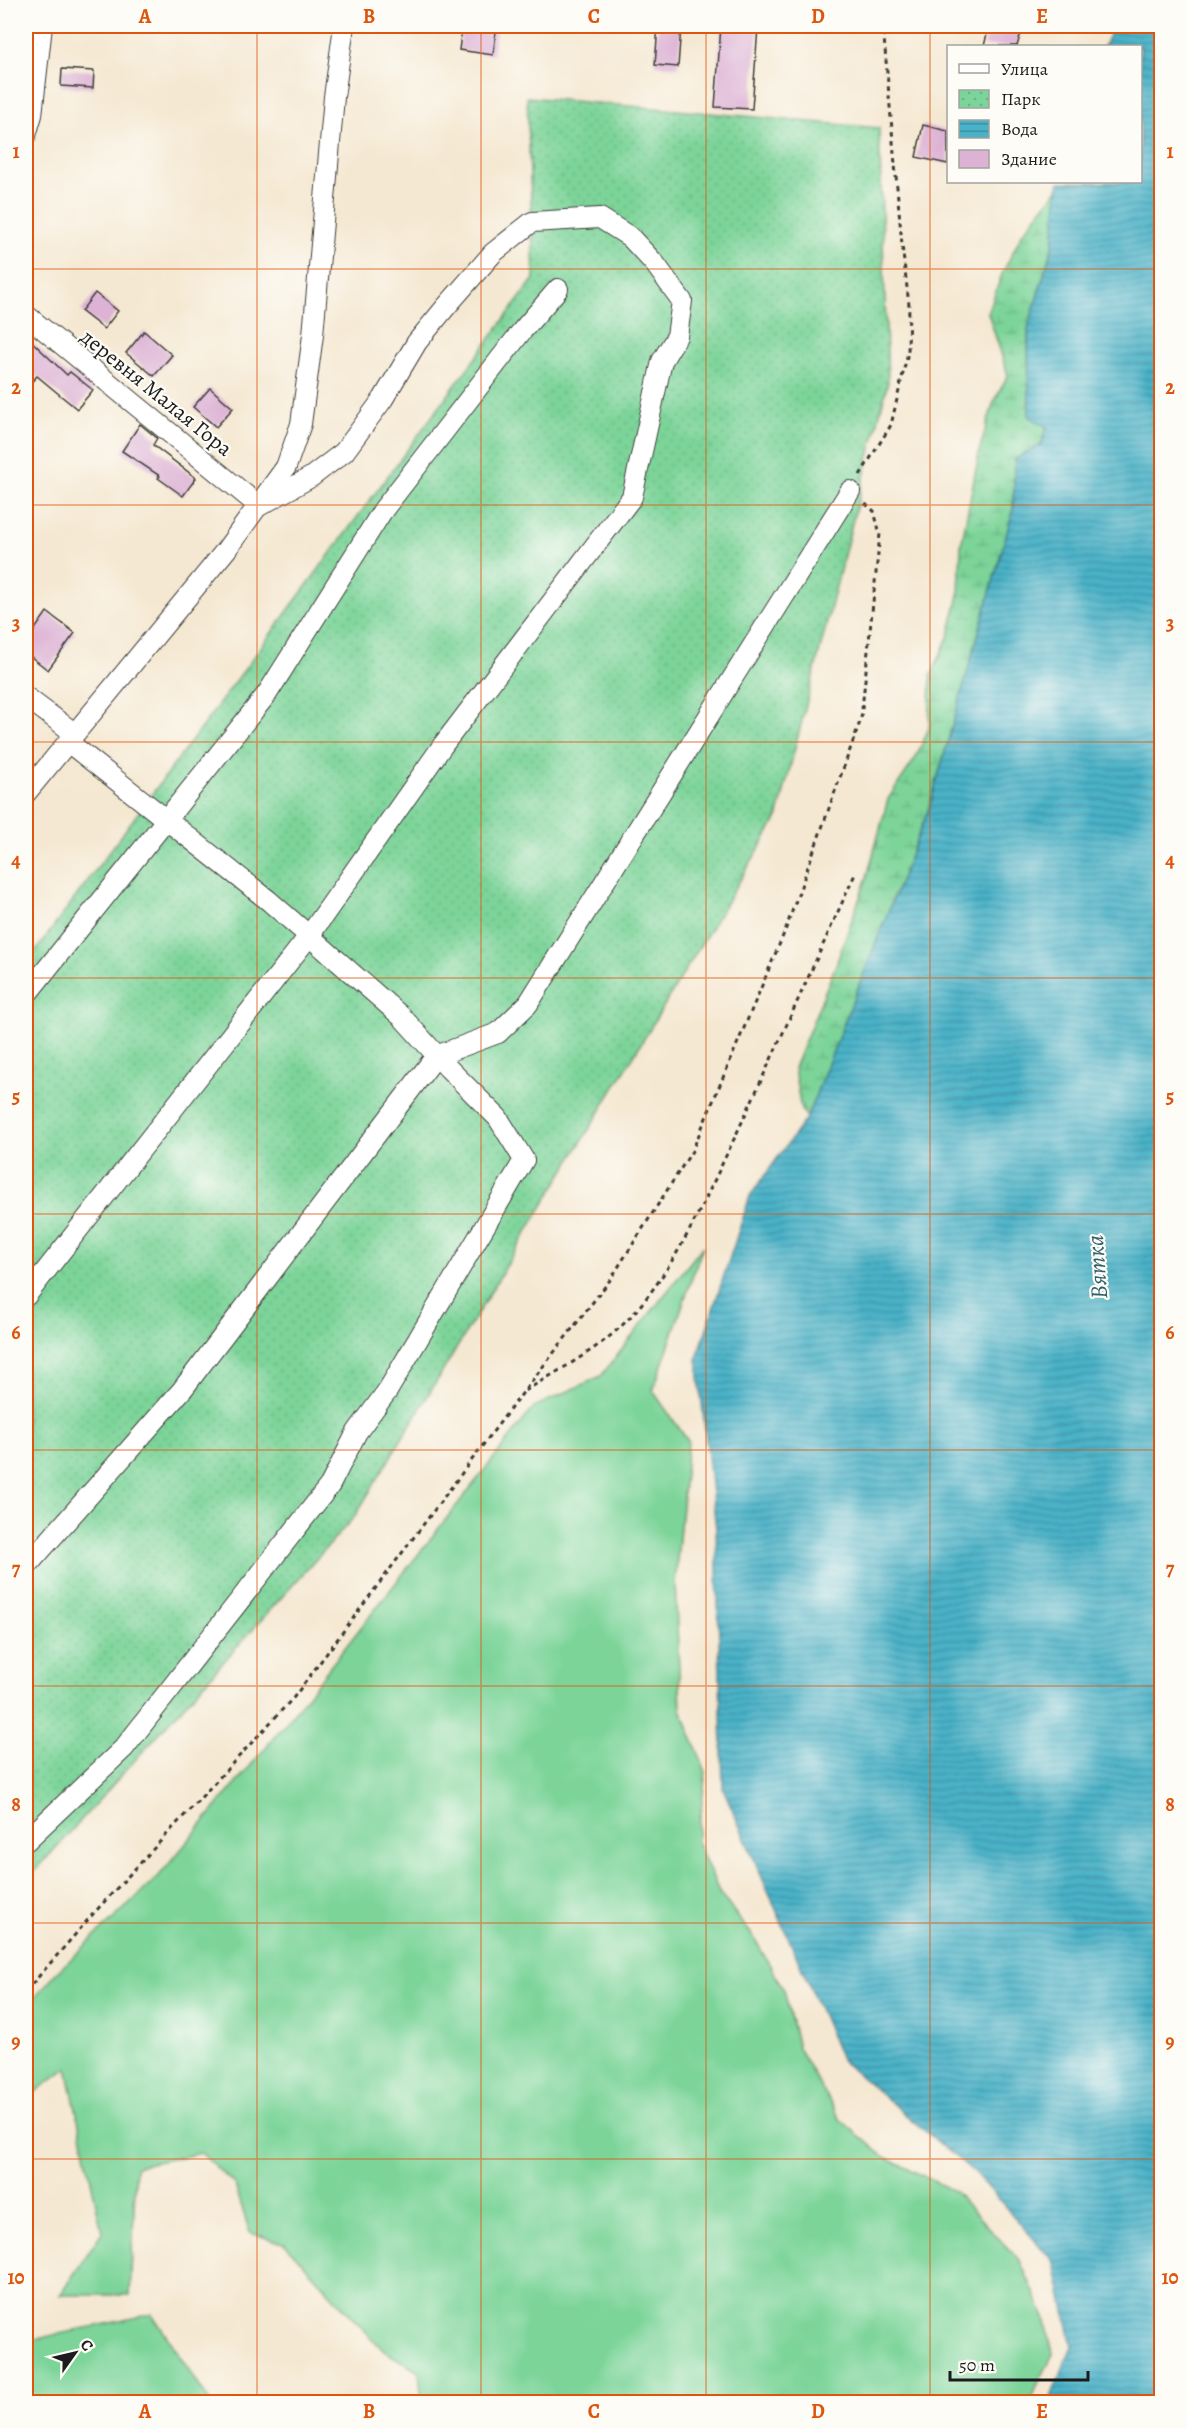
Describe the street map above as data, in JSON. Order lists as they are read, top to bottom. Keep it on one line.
{"streets":{"street":["деревня Малая Гора"]},"water":["Вятка"],"legend":["Улица","Парк","Вода","Здание"],"scale_bar":"50 m","north":"top right","grid":{"columns":["A","B","C","D","E"],"rows":["1","2","3","4","5","6","7","8","9","10"]}}
